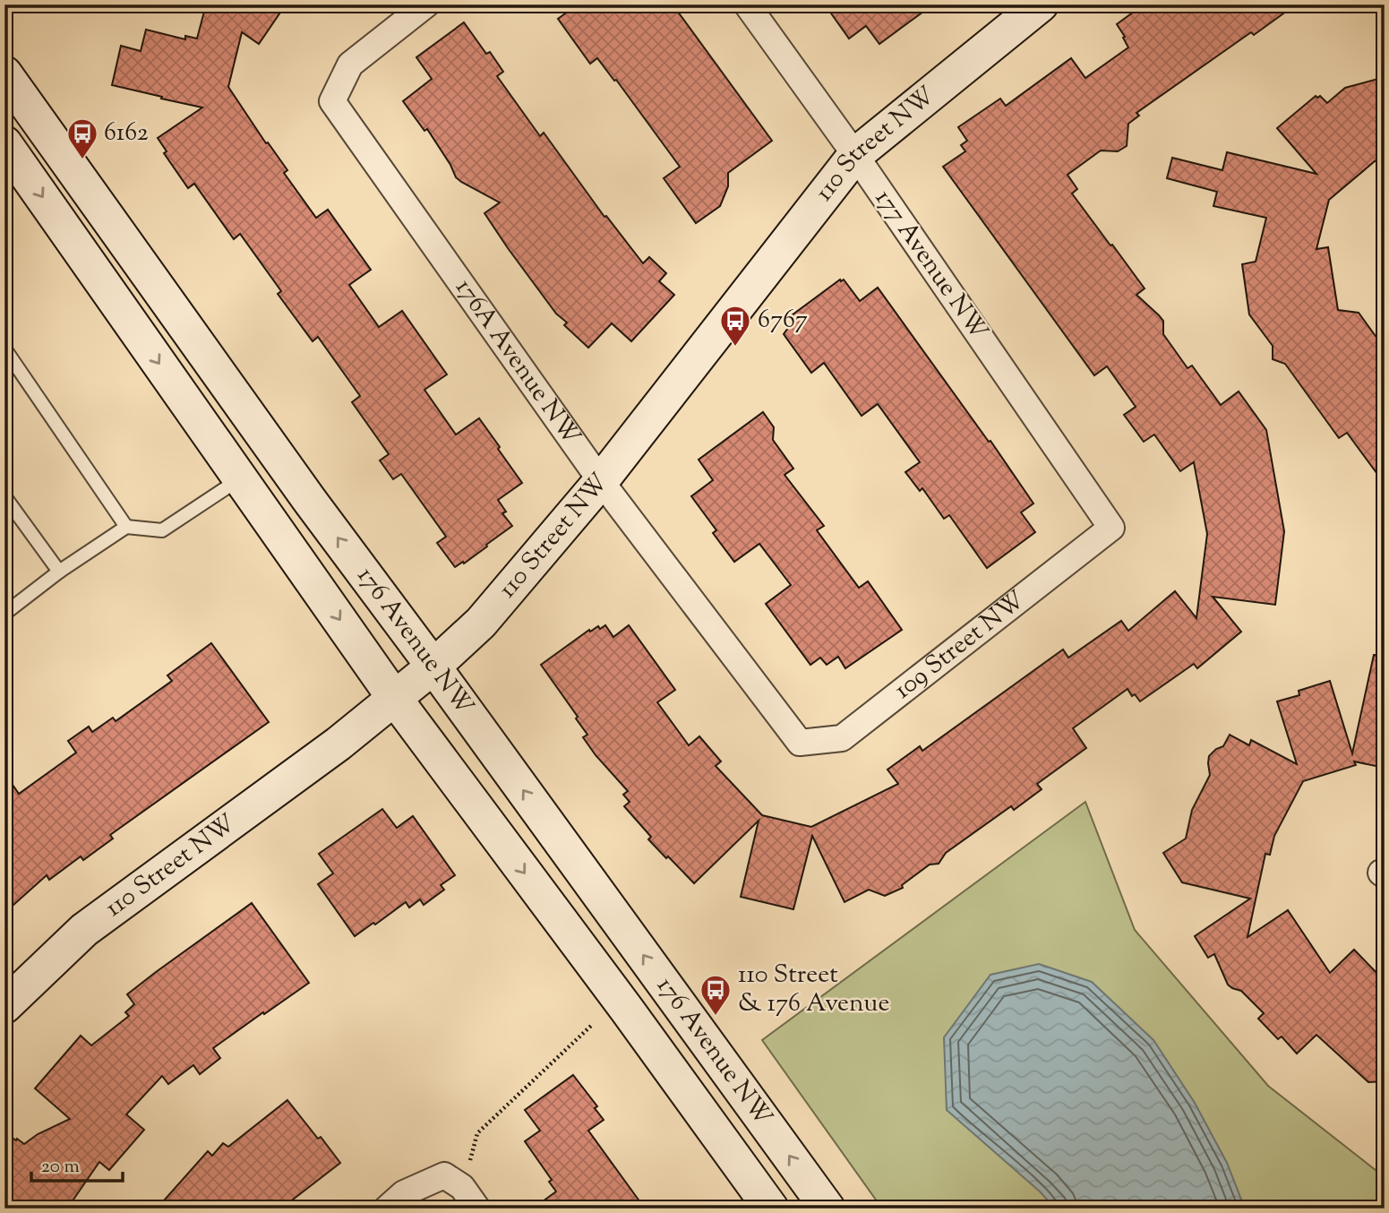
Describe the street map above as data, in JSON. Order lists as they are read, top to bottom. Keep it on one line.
{"streets":{"street":["110 Street NW","177 Avenue NW","176A Avenue NW","176 Avenue NW","109 Street NW"]},"crossings":[["110 Street NW","177 Avenue NW"],["110 Street NW","176A Avenue NW"],["110 Street NW","176 Avenue NW"],["177 Avenue NW","109 Street NW"],["176A Avenue NW","109 Street NW"]],"places":{"bus stop":["6162","6767","110 Street & 176 Avenue"]},"scale_bar":"20 m"}
